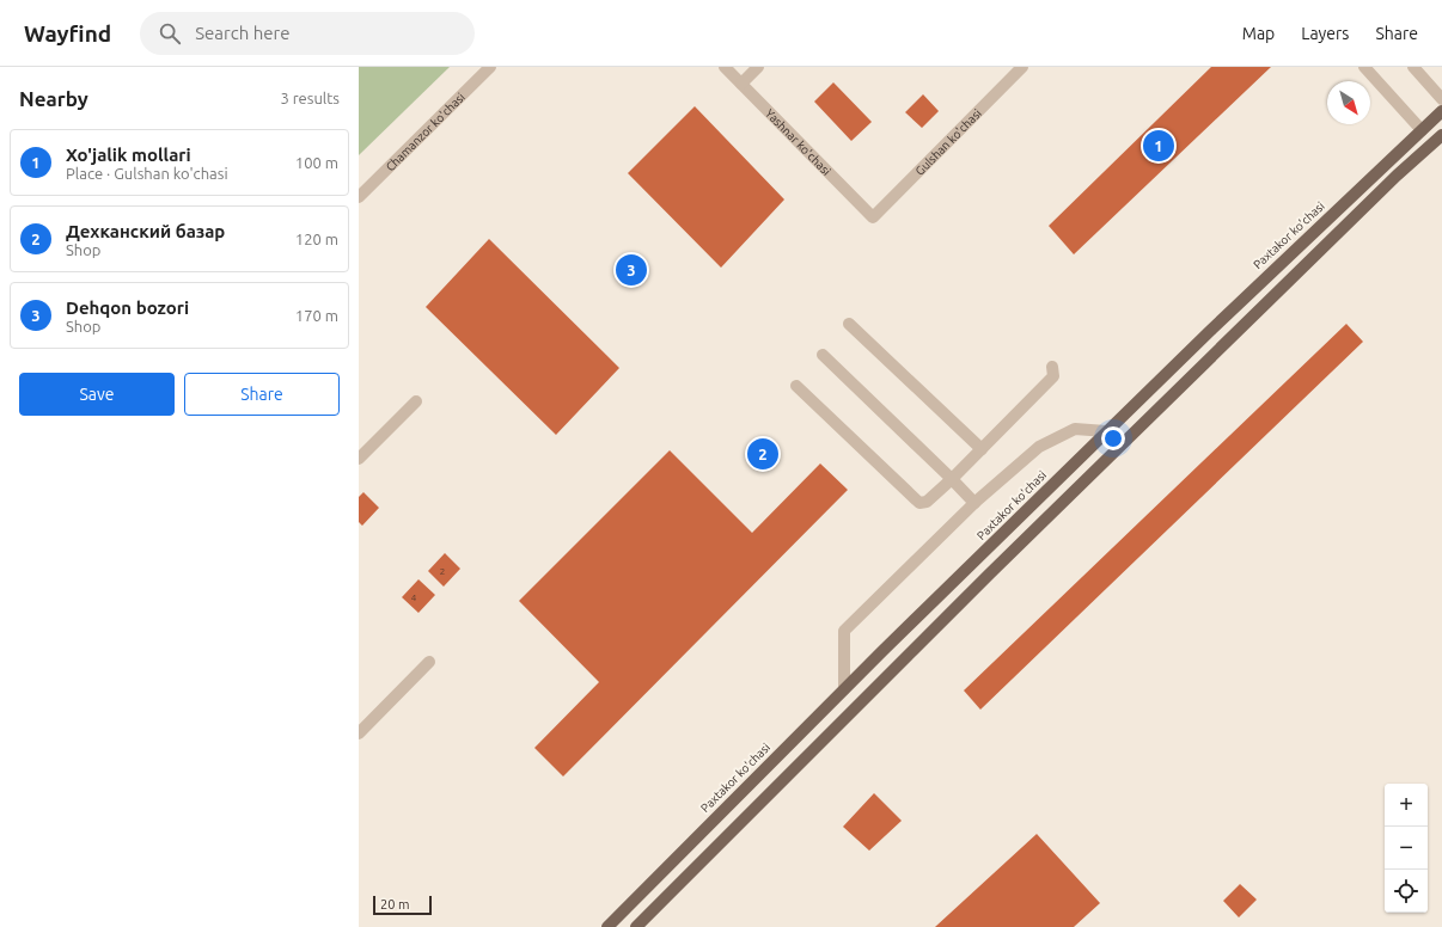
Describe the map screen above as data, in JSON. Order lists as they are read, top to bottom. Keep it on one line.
{"streets":{"main road":["Paxtakor ko'chasi"],"street":["Chamanzor ko'chasi","Yashnar ko'chasi","Gulshan ko'chasi"]},"crossings":[["Yashnar ko'chasi","Gulshan ko'chasi"]],"house_numbers":["2","4"],"scale_bar":"20 m","north":"bottom right","page":{"header":"Wayfind","search":"Search here","nav":["Map","Layers","Share"],"heading":["Nearby","3 results"],"pins":["1","3","2"],"list":[{"mark":"1","name":"Xo'jalik mollari","note":"Place · Gulshan ko'chasi","value":"100 m"},{"mark":"2","name":"Дехканский базар","note":"Shop","value":"120 m"},{"mark":"3","name":"Dehqon bozori","note":"Shop","value":"170 m"}],"buttons":["Save","Share"],"map_buttons":["+","−"],"scale":"20 m"}}
